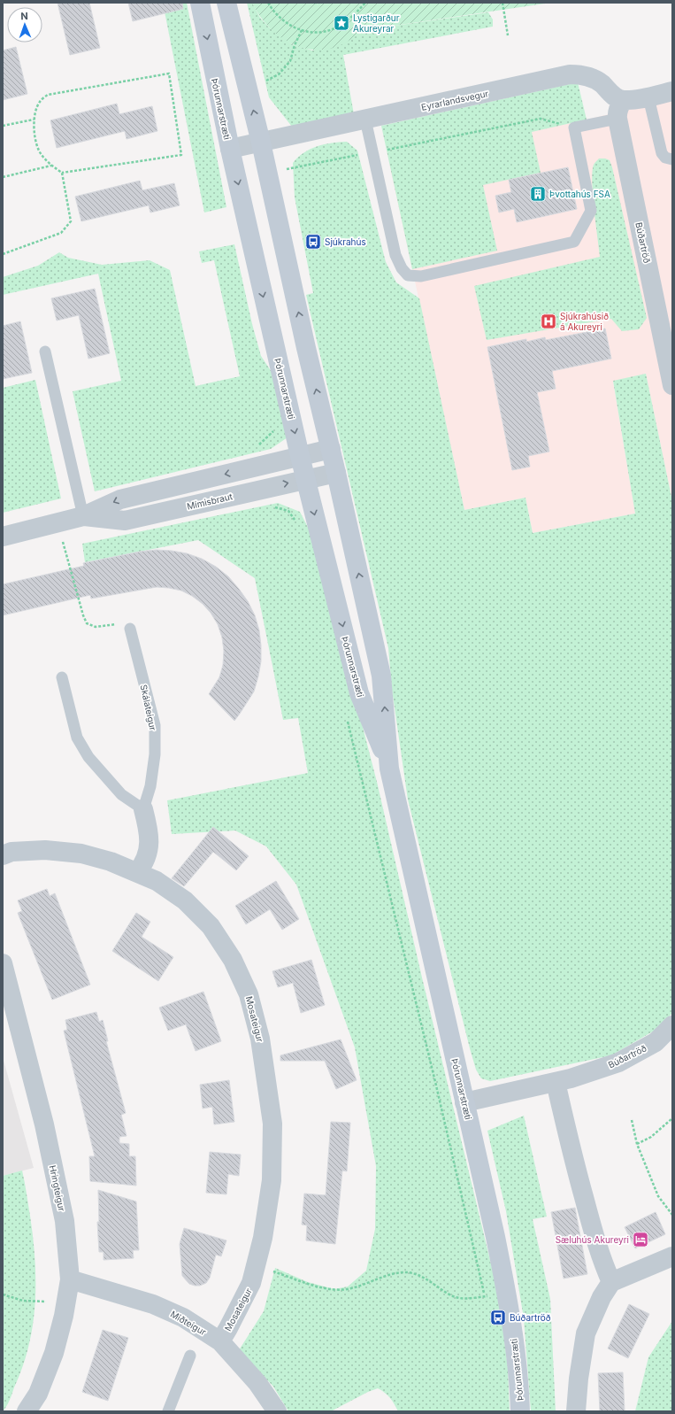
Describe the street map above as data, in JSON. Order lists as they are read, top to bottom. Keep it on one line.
{"streets":{"street":["Eyrarlandsvegur","Þórunnarstræti","Búðartröð","Mímisbraut","Mosateigur","Hringteigur","Miðteigur"],"lane":["Skálateigur"]},"crossings":[["Eyrarlandsvegur","Þórunnarstræti"],["Eyrarlandsvegur","Búðartröð"],["Þórunnarstræti","Búðartröð"],["Þórunnarstræti","Mímisbraut"],["Mosateigur","Miðteigur"],["Hringteigur","Miðteigur"]],"places":{"place":["Lystigarður Akureyrar"],"building":["Þvottahús FSA"],"bus stop":["Sjúkrahús","Búðartröð"],"hospital":["Sjúkrahúsið á Akureyri"],"hotel":["Sæluhús Akureyri"]},"north":"top"}
